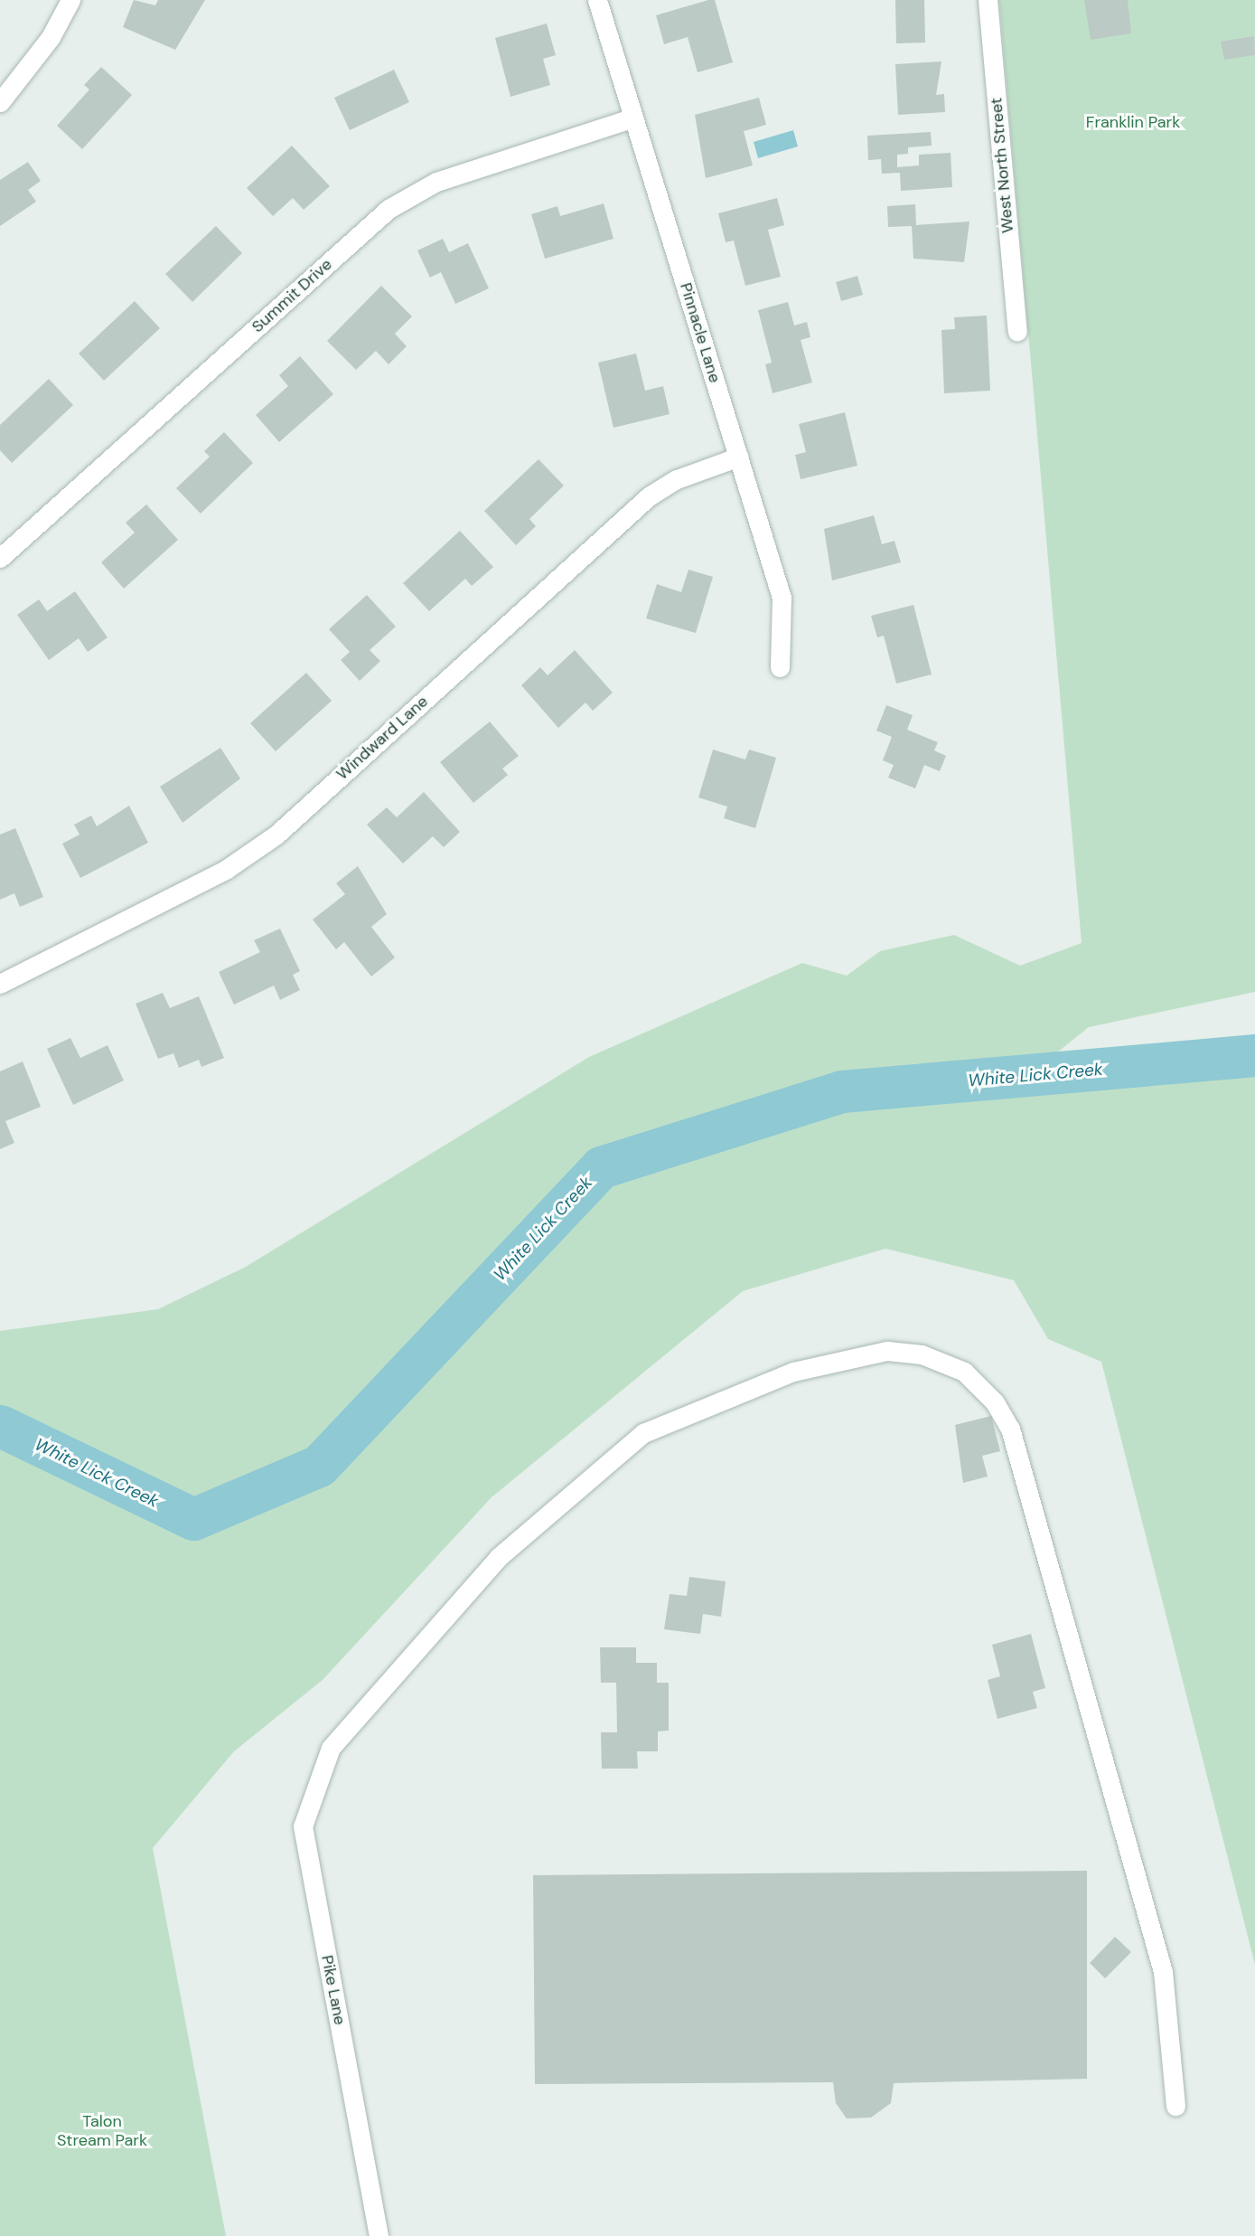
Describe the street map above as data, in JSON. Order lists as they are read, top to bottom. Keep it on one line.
{"streets":{"street":["West North Street","Summit Drive","Pinnacle Lane","Windward Lane","Pike Lane"]},"crossings":[["Summit Drive","Pinnacle Lane"],["Pinnacle Lane","Windward Lane"]],"water":["White Lick Creek"],"parks":["Franklin Park","Talon Stream Park"]}
